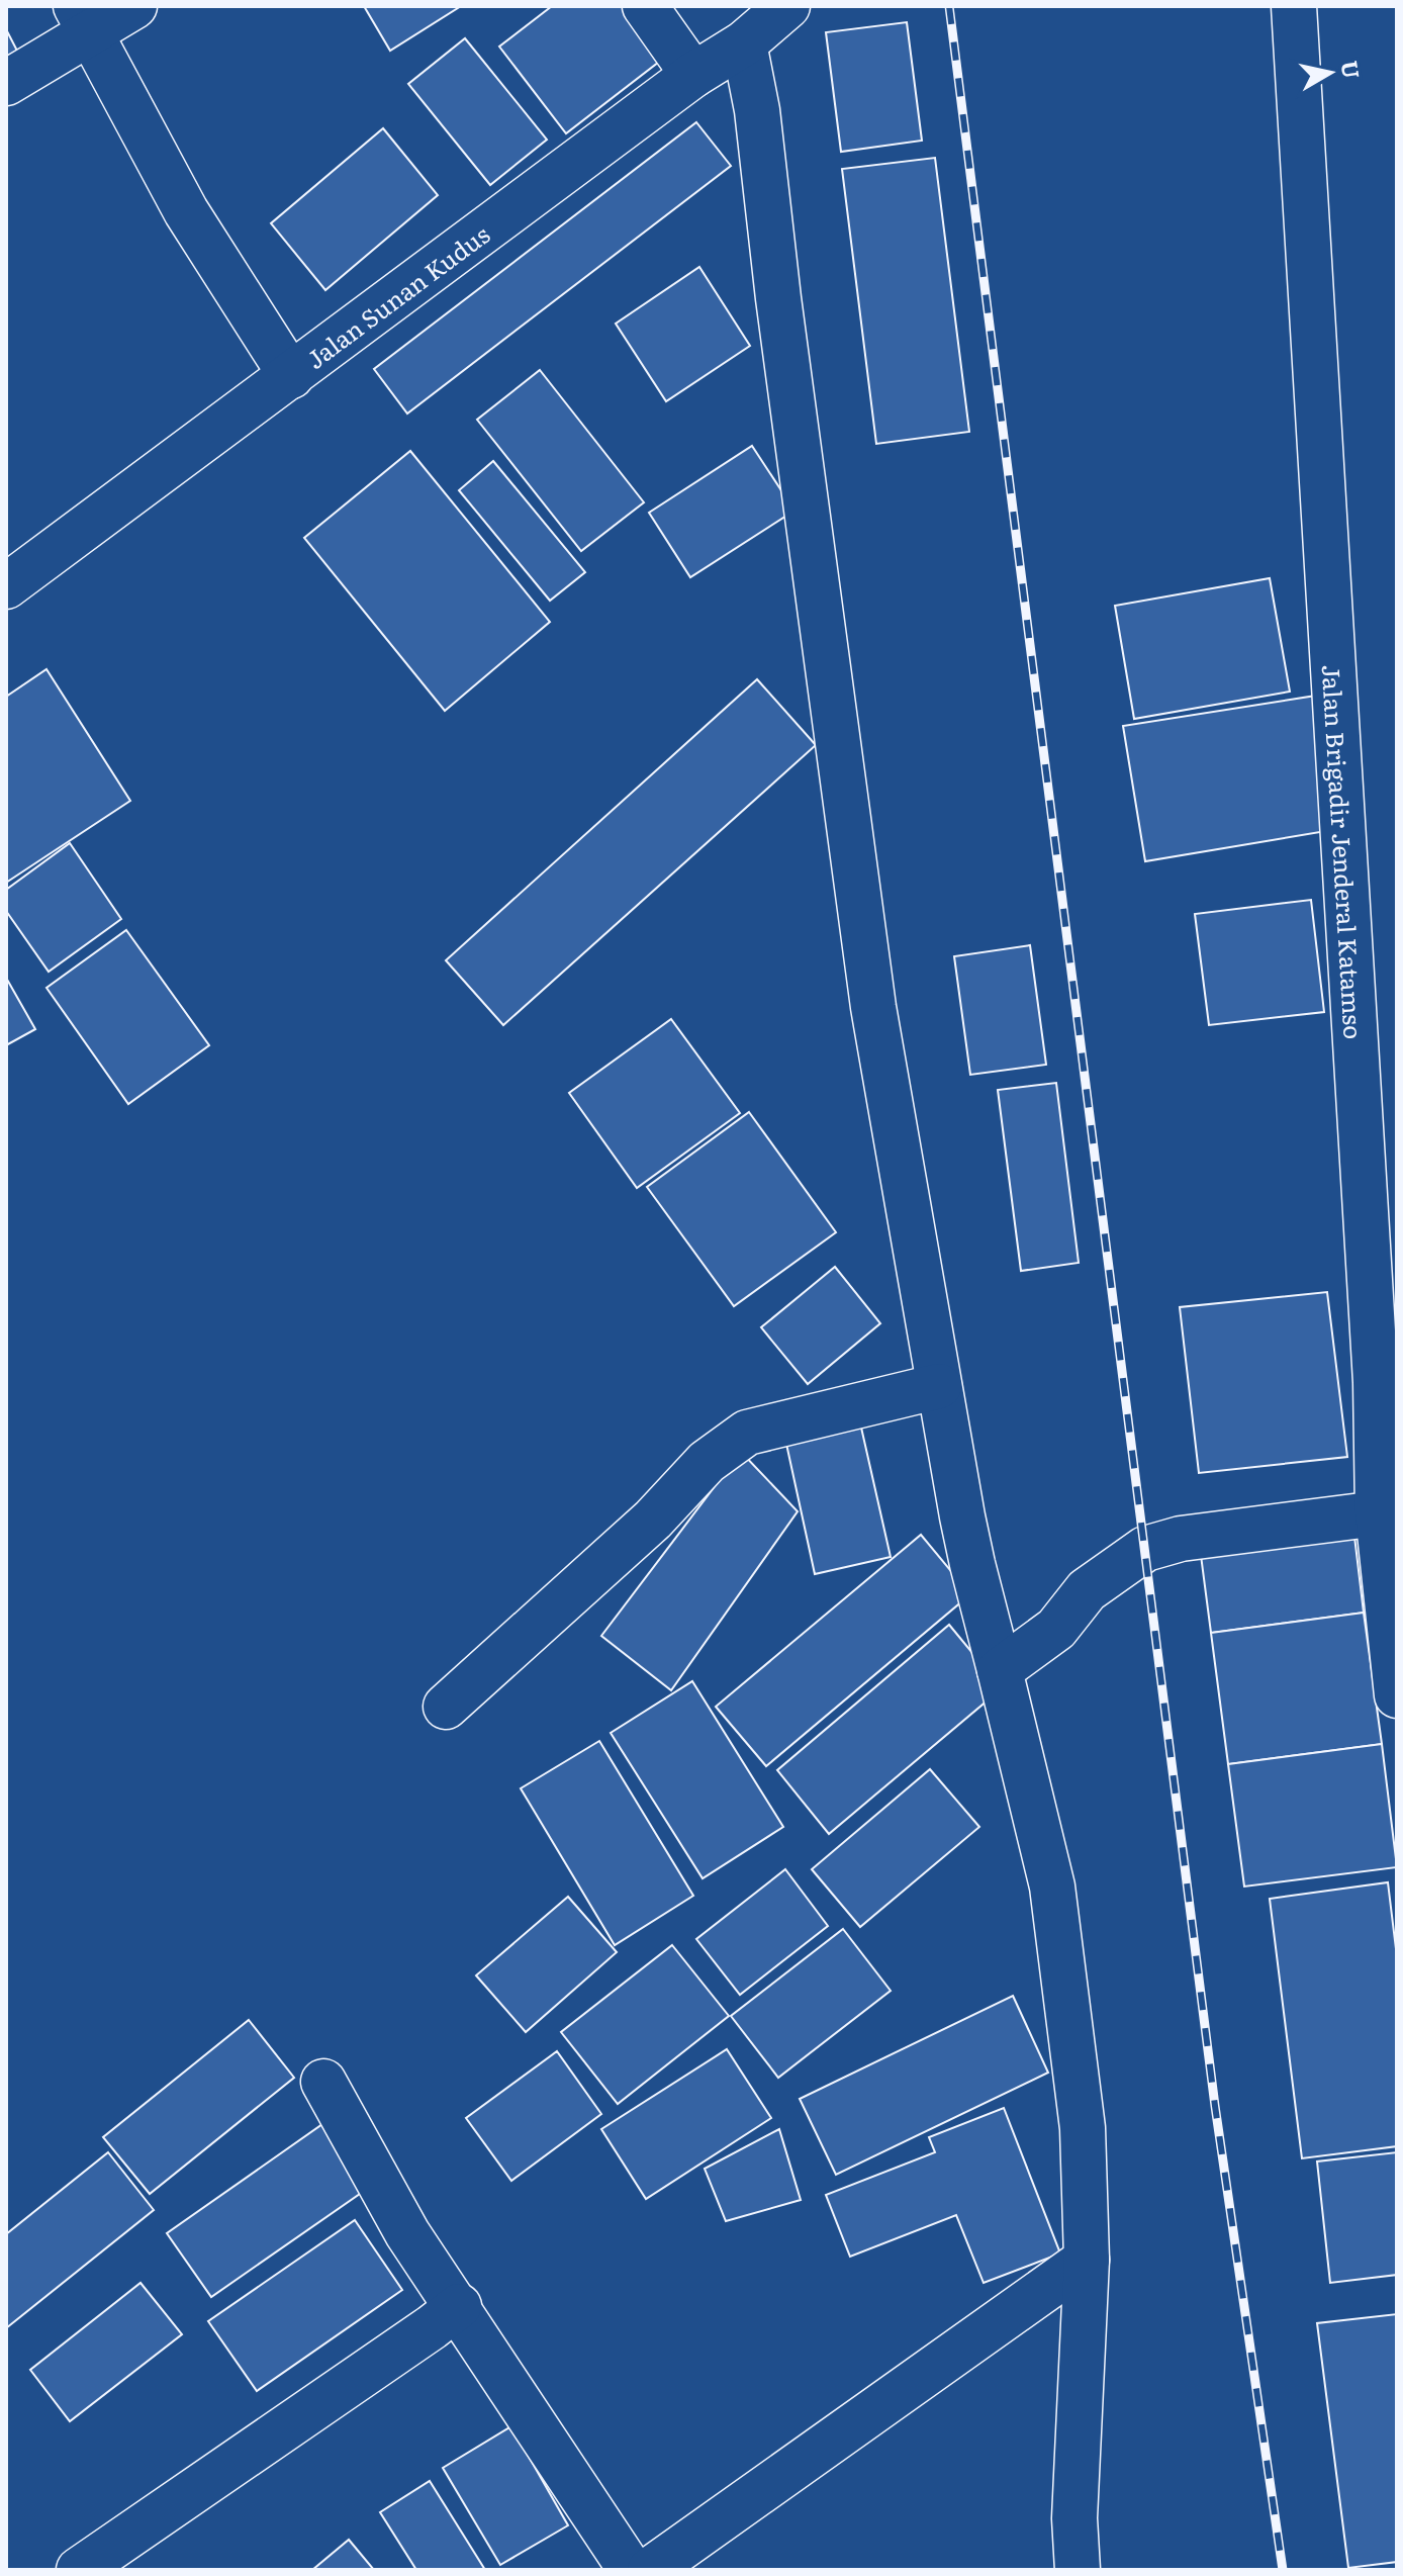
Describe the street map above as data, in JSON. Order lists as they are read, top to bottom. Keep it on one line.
{"streets":{"main road":["Jalan Sunan Kudus","Jalan Brigadir Jenderal Katamso"]},"north":"right"}
